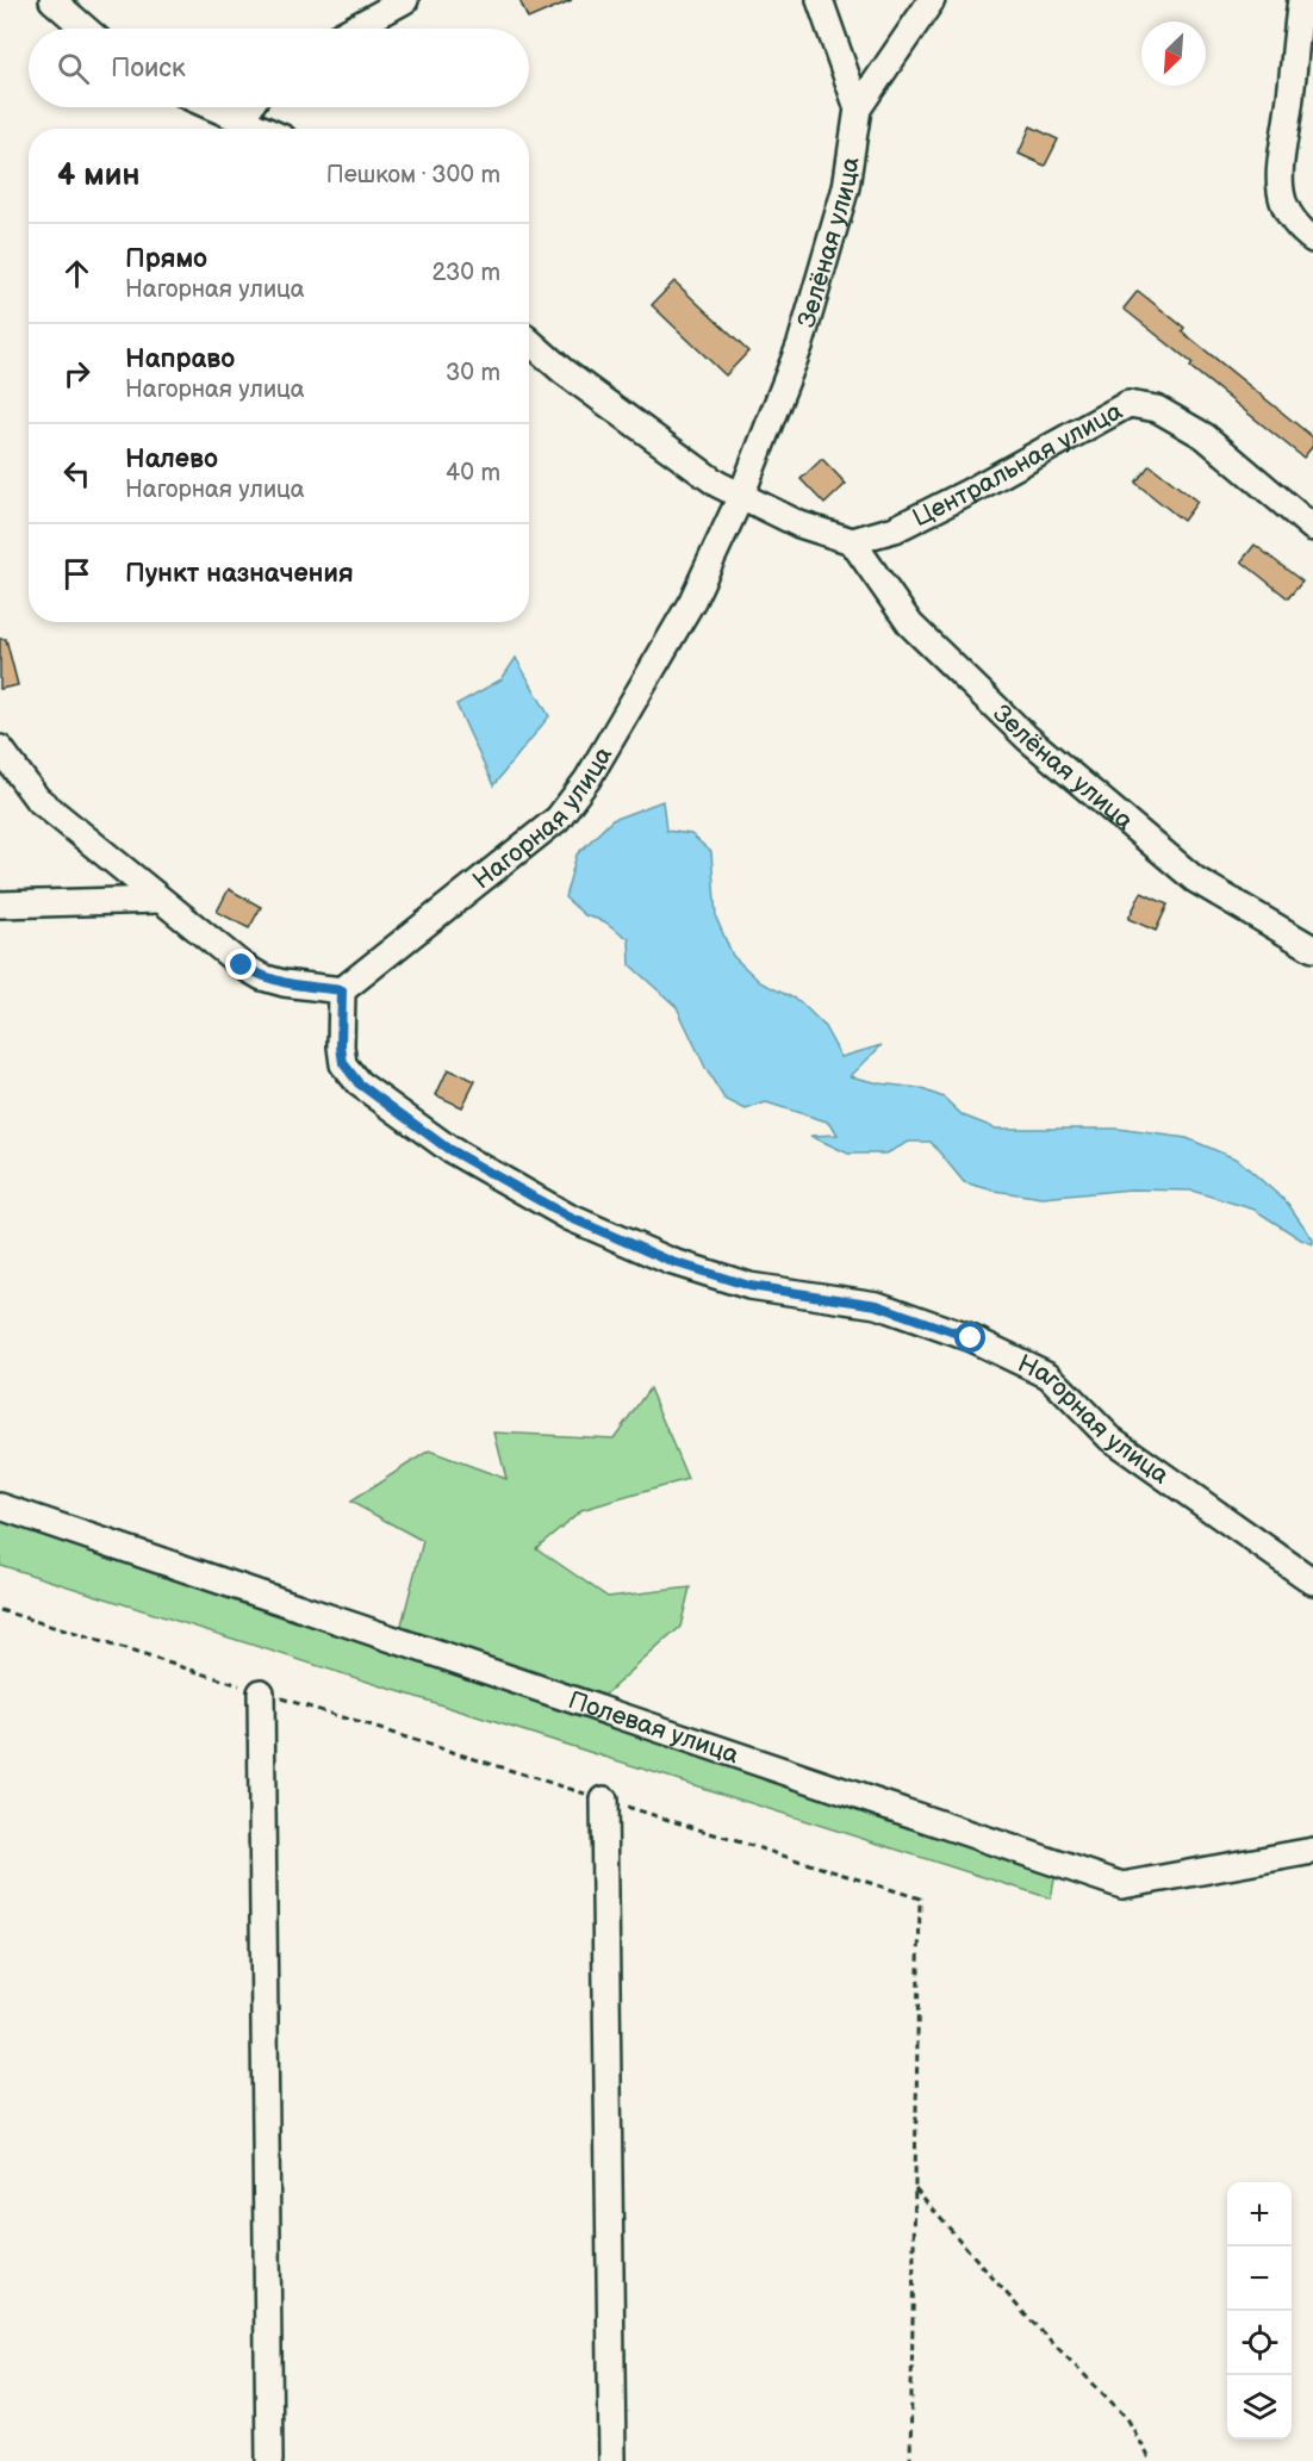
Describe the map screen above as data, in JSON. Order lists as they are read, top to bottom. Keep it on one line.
{"streets":{"street":["Зелёная улица","Центральная улица","Нагорная улица","Полевая улица"]},"crossings":[["Зелёная улица","Центральная улица"],["Зелёная улица","Нагорная улица"]],"north":"bottom left","page":{"search":"Поиск","heading":["4 мин","Пешком · 300 m"],"list":[["Прямо","Нагорная улица","230 m"],["Направо","Нагорная улица","30 m"],["Налево","Нагорная улица","40 m"],"Пункт назначения"],"map_buttons":["+","−"]}}
